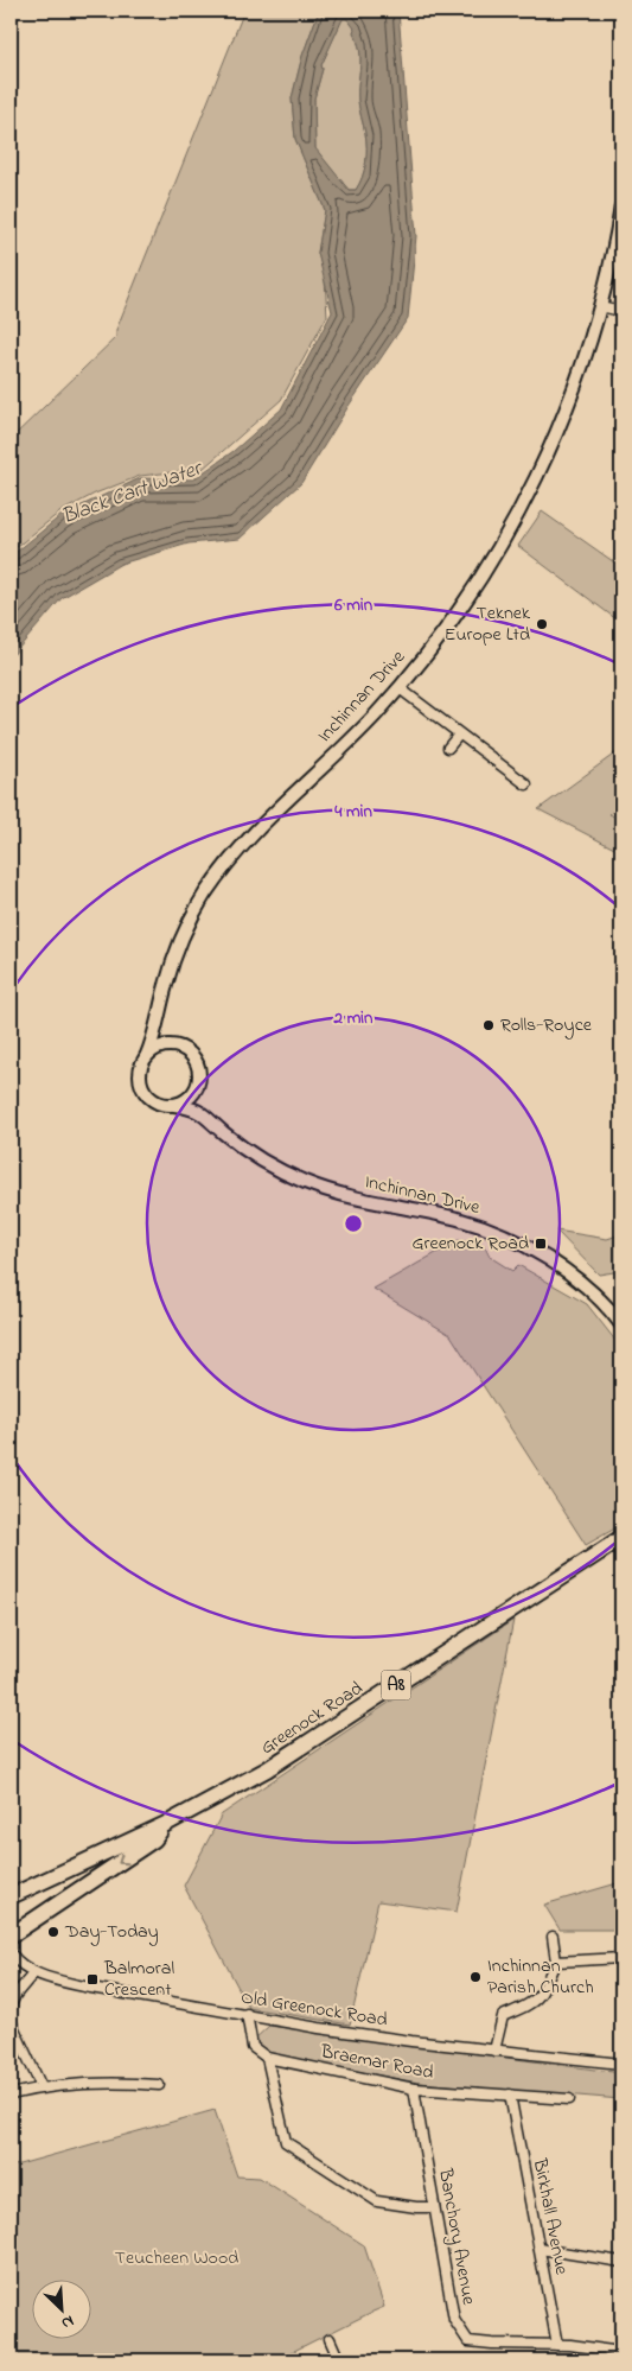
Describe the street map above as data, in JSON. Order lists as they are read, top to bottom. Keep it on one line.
{"streets":{"main road":["A8","Greenock Road"],"street":["Inchinnan Drive","Old Greenock Road","Braemar Road","Birkhall Avenue","Banchory Avenue"]},"crossings":[["Braemar Road","Birkhall Avenue"],["Braemar Road","Banchory Avenue"],["Birkhall Avenue","Banchory Avenue"]],"water":["Black Cart Water"],"parks":["Teucheen Wood"],"places":{"other":["Teknek Europe Ltd","Rolls-Royce","Day-Today","Inchinnan Parish Church"],"transit":["Greenock Road","Balmoral Crescent"]},"north":"bottom right","rings":["6 min","4 min","2 min"]}
